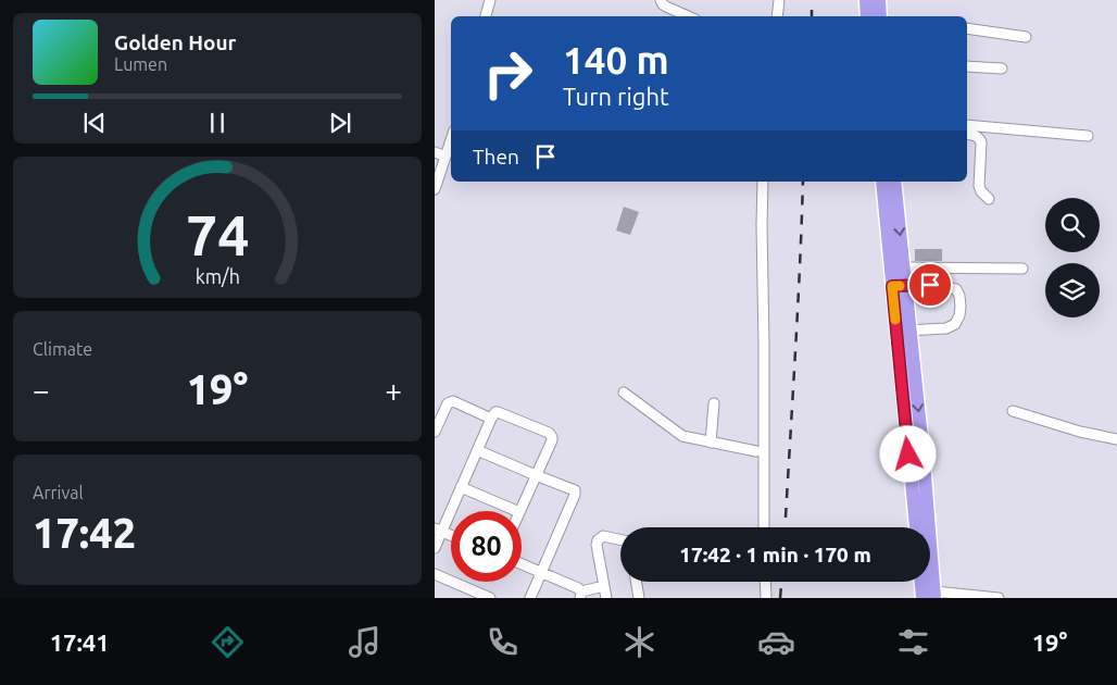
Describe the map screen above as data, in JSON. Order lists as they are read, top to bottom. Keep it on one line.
{"page":{"turn":["140 m","Turn right"],"song":["Golden Hour","Lumen"],"then":"Then","tile":["Climate",["Arrival","17:42"]],"heat":["−","19°","+"],"limit":"80","trip":"17:42 · 1 min · 170 m","tabs":["17:41","19°"],"gauge":["74","km/h"]}}
